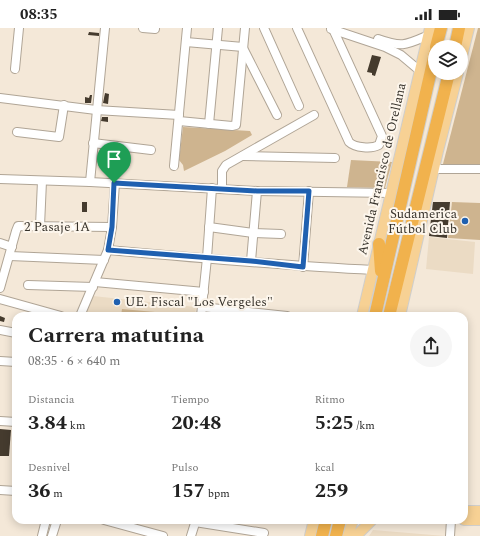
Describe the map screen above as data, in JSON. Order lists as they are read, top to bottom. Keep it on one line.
{"streets":{"highway":["Avenida Francisco de Orellana"],"street":["2 Pasaje 1A"]},"places":["Sudamerica Fútbol Club","UE. Fiscal \"Los Vergeles\""],"page":{"status":"08:35","heading":["Carrera matutina","08:35 · 6 × 640 m"],"stats":[["Distancia","3.84 km"],["Tiempo","20:48"],["Ritmo","5:25 /km"],["Desnivel","36 m"],["Pulso","157 bpm"],["kcal","259"]]}}
